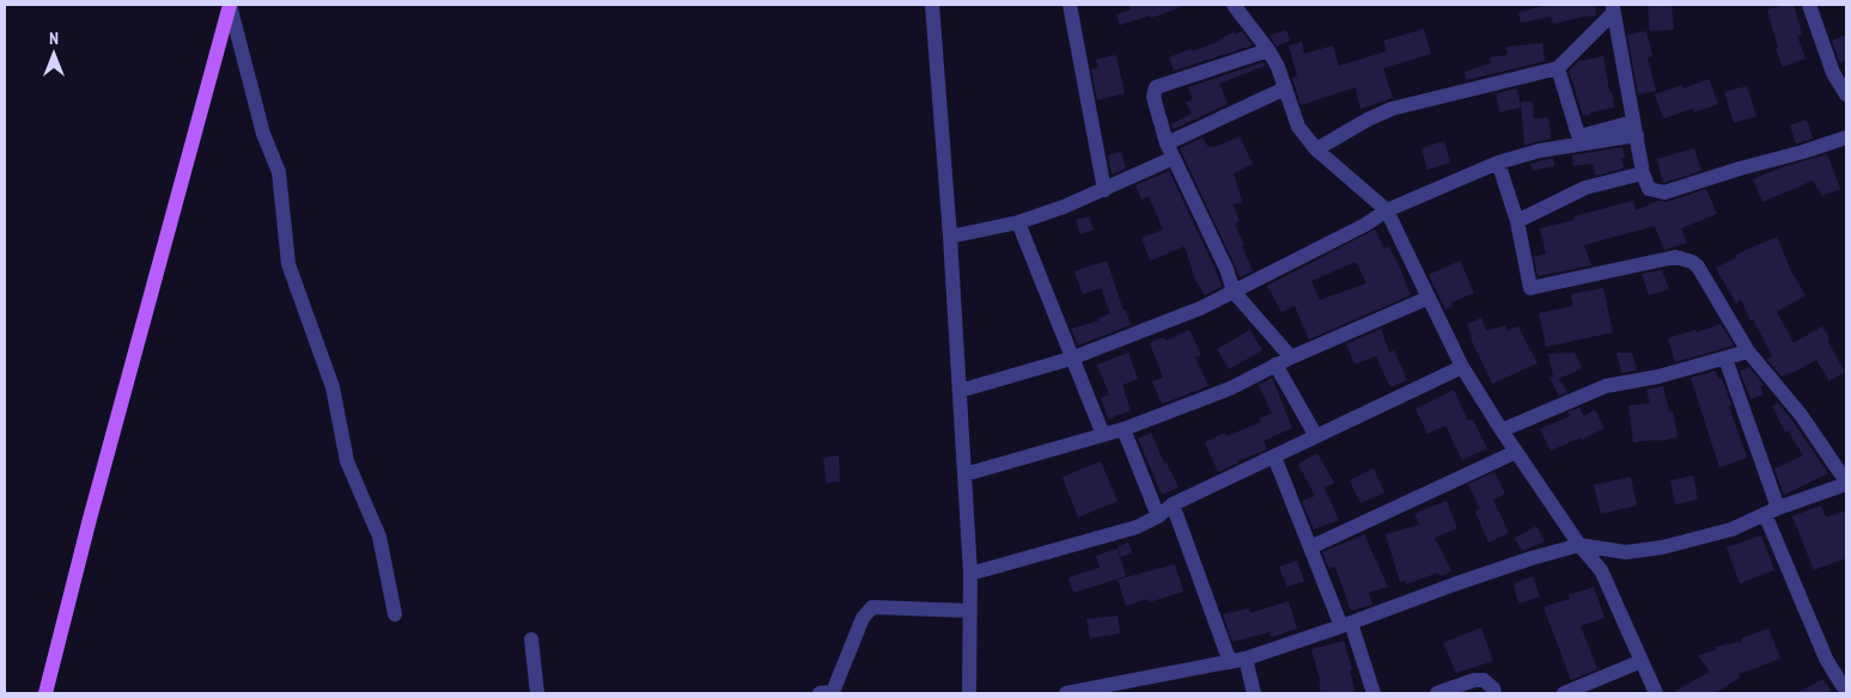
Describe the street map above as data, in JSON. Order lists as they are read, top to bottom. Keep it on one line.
{"north":"top"}
